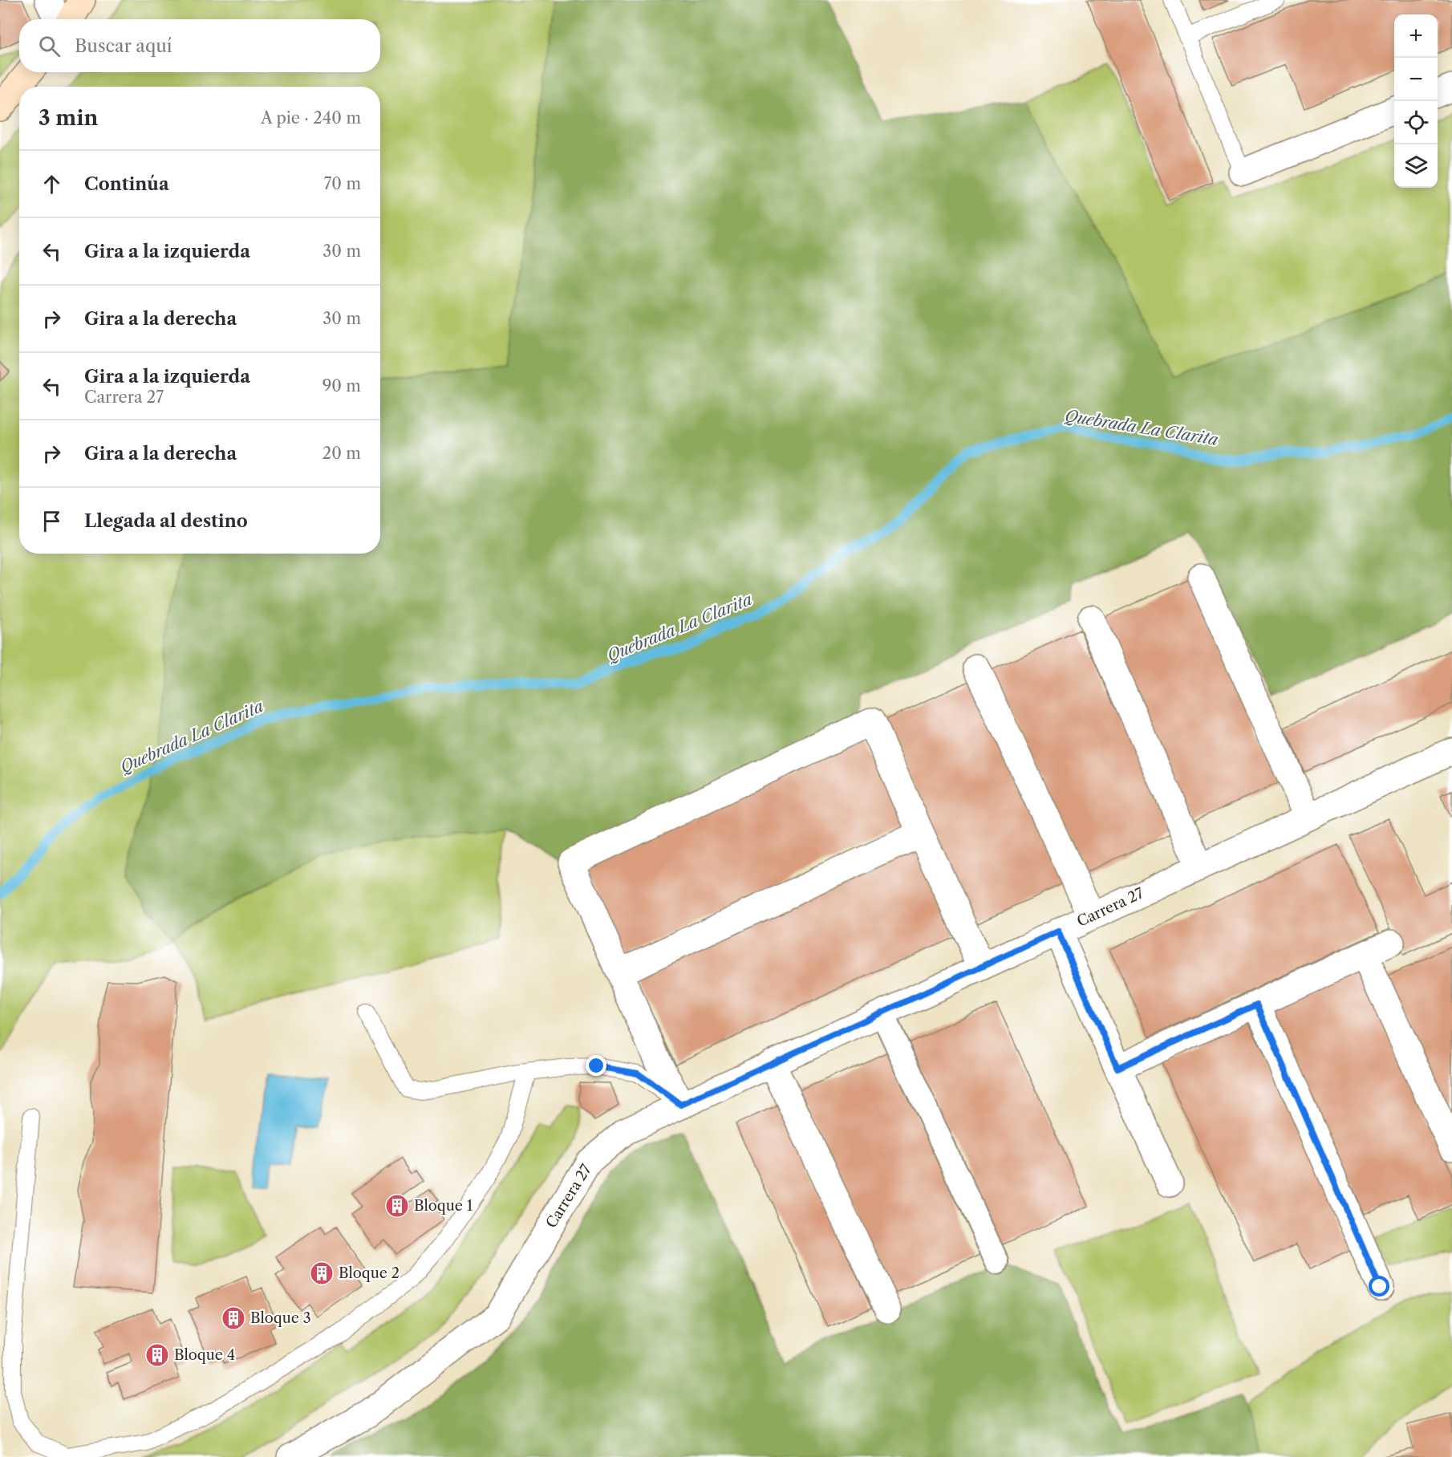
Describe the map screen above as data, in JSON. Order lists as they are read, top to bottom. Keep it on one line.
{"streets":{"street":["Carrera 27"]},"water":["Quebrada La Clarita"],"places":{"building":["Bloque 1","Bloque 2","Bloque 3","Bloque 4"]},"page":{"map_buttons":["+","−"],"search":"Buscar aquí","heading":["3 min","A pie · 240 m"],"list":[["Continúa","70 m"],["Gira a la izquierda","30 m"],["Gira a la derecha","30 m"],["Gira a la izquierda","Carrera 27","90 m"],["Gira a la derecha","20 m"],"Llegada al destino"]}}
